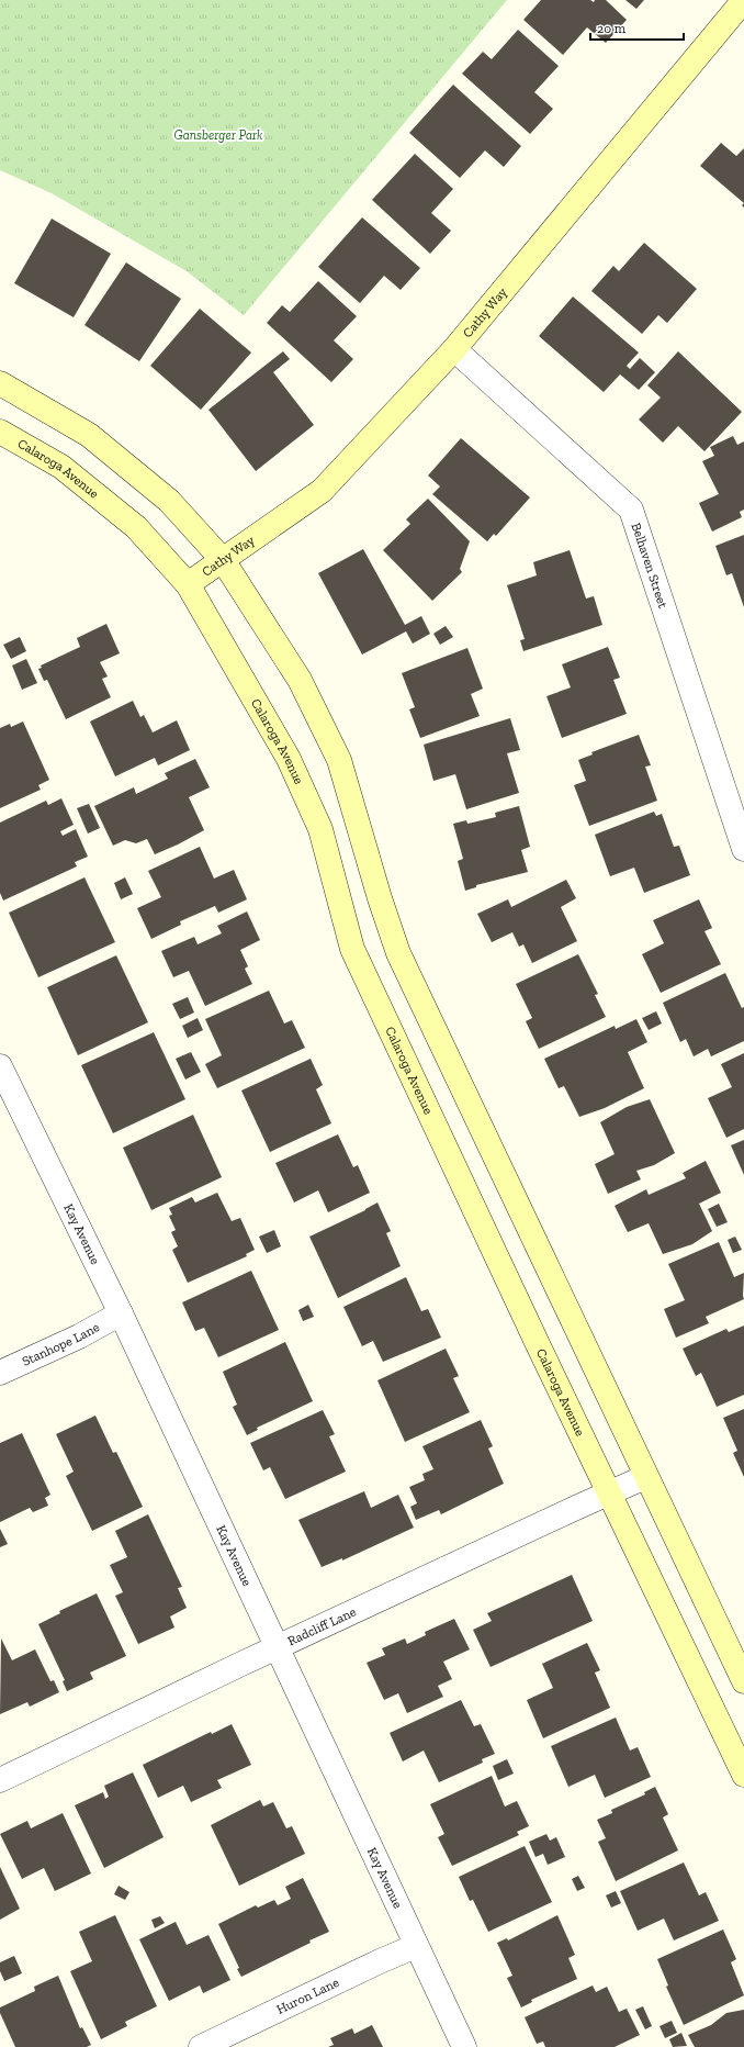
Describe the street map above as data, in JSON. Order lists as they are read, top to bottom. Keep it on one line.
{"streets":{"street":["Cathy Way","Calaroga Avenue","Belhaven Street","Kay Avenue","Stanhope Lane","Radcliff Lane","Huron Lane"]},"crossings":[["Cathy Way","Calaroga Avenue"],["Cathy Way","Belhaven Street"],["Calaroga Avenue","Radcliff Lane"],["Kay Avenue","Stanhope Lane"],["Kay Avenue","Radcliff Lane"],["Kay Avenue","Huron Lane"]],"parks":["Gansberger Park"],"scale_bar":"20 m"}
